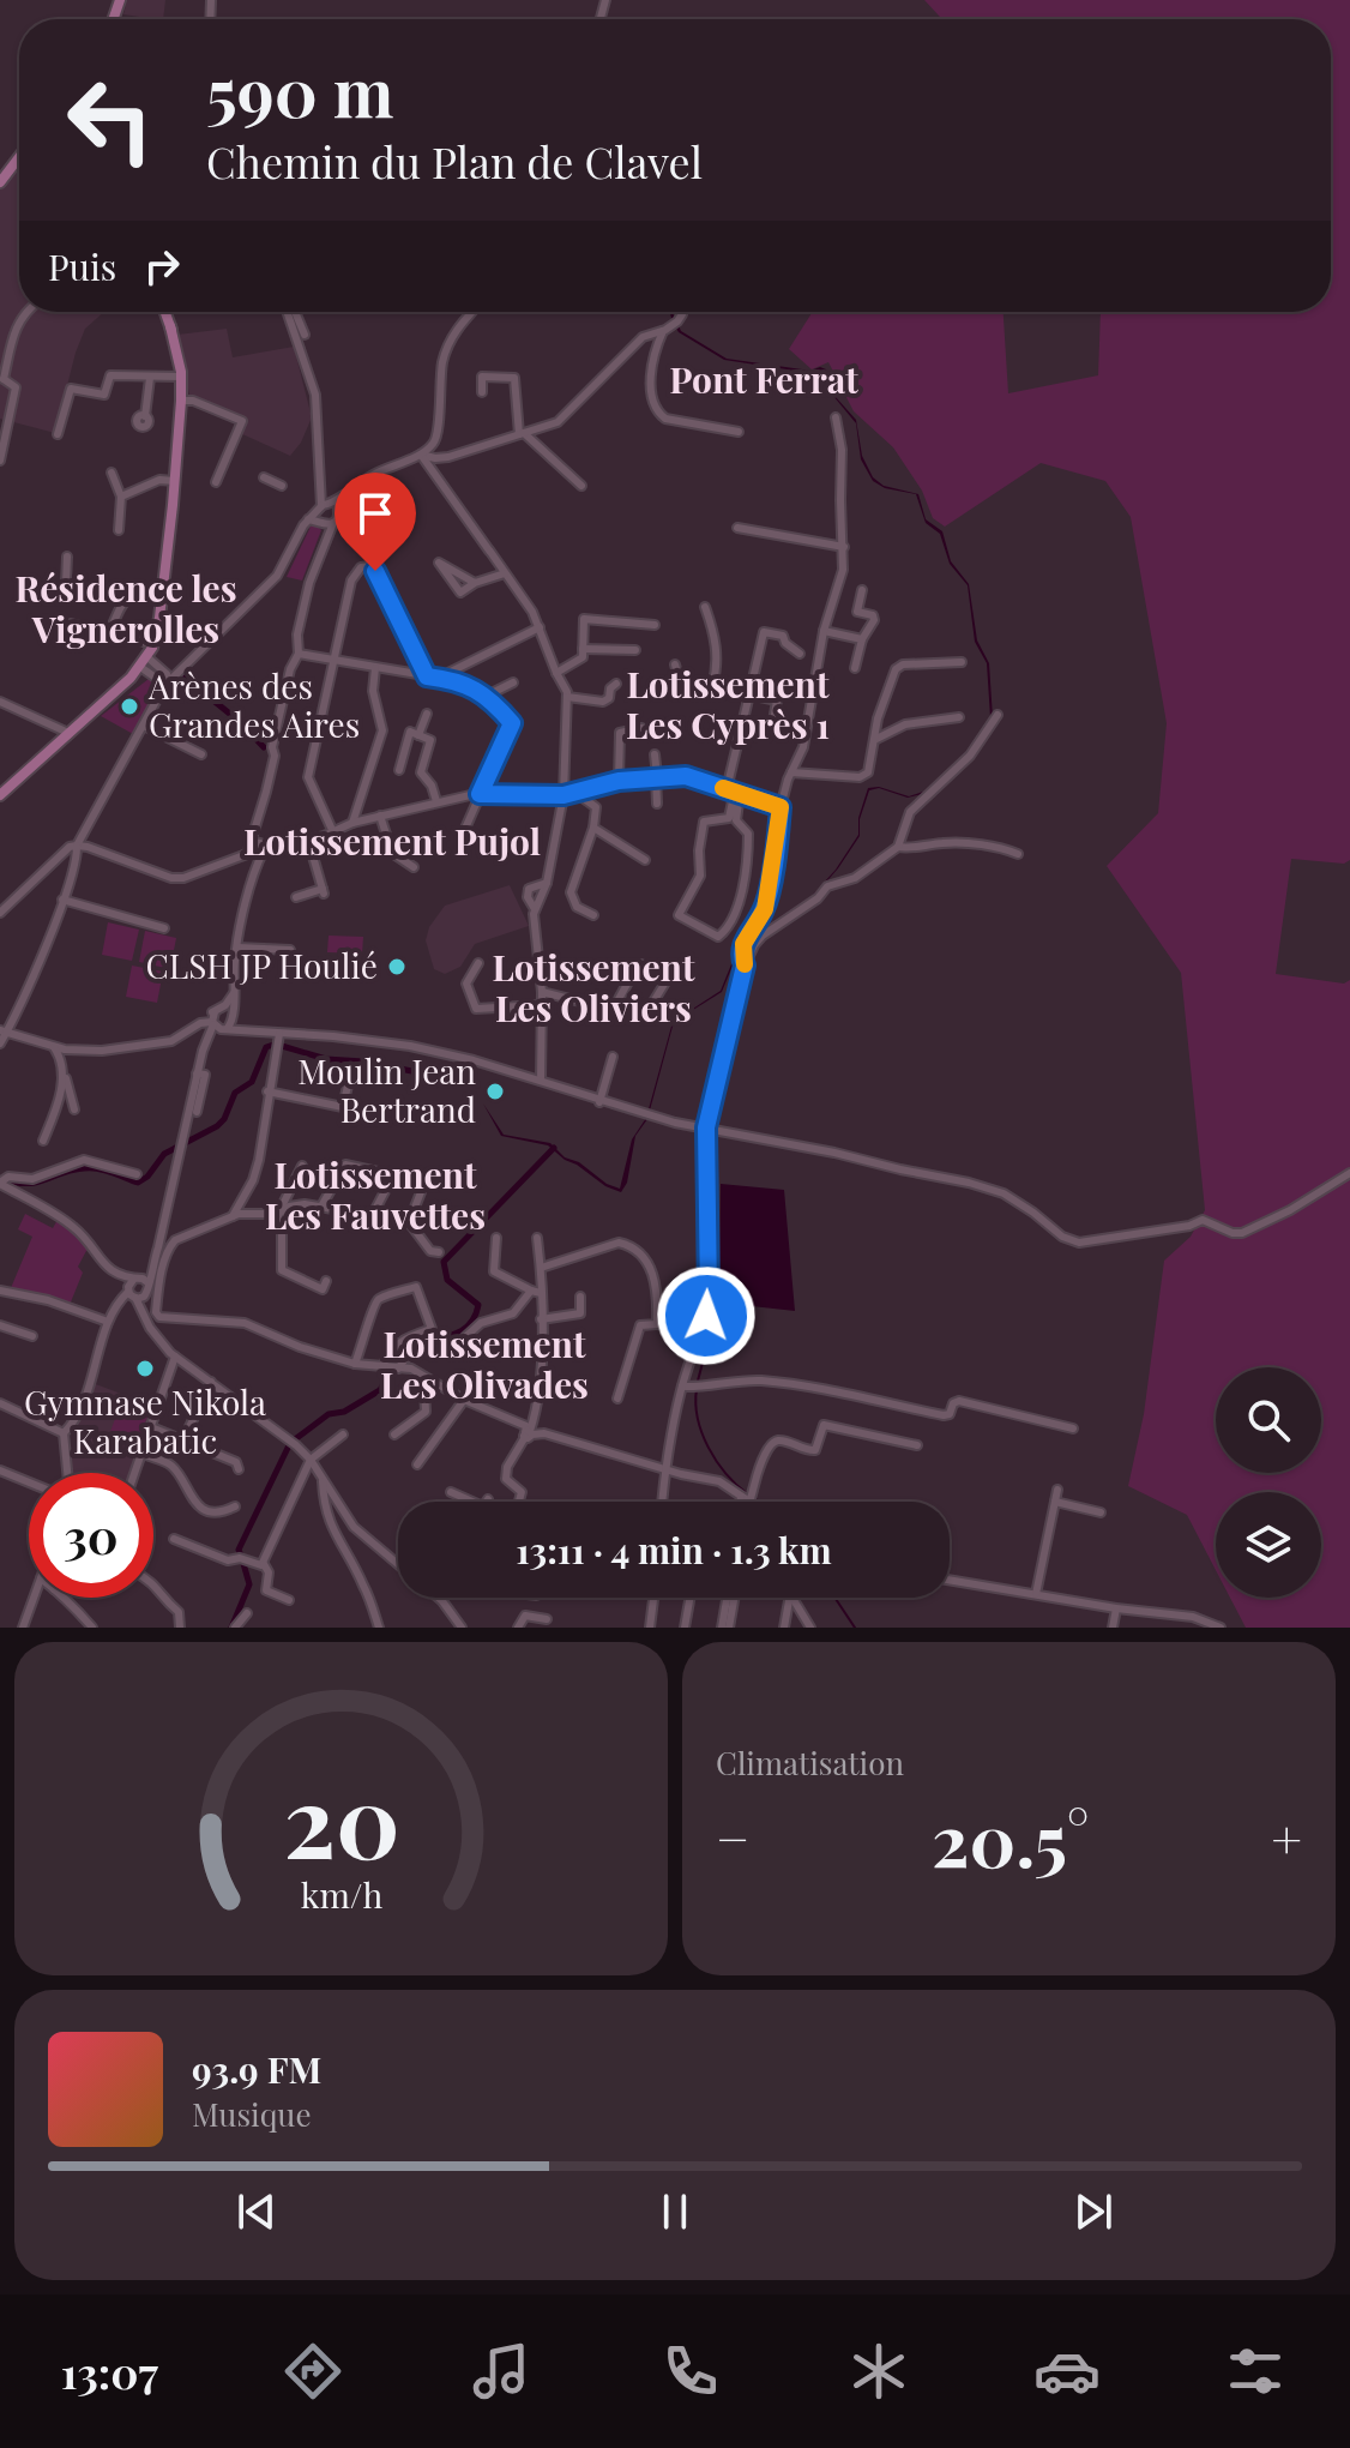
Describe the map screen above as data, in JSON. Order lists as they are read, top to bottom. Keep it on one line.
{"districts":["Pont Ferrat","Résidence les Vignerolles","Lotissement Les Cyprès 1","Lotissement Pujol","Lotissement Les Oliviers","Lotissement Les Fauvettes","Lotissement Les Olivades"],"places":["Arènes des Grandes Aires","CLSH JP Houlié","Moulin Jean Bertrand","Gymnase Nikola Karabatic"],"page":{"turn":["590 m","Chemin du Plan de Clavel"],"then":"Puis","limit":"30","trip":"13:11 · 4 min · 1.3 km","tile":"Climatisation","heat":["−","20.5°","+"],"song":["93.9 FM","Musique"],"tabs":"13:07","gauge":["20","km/h"]}}
